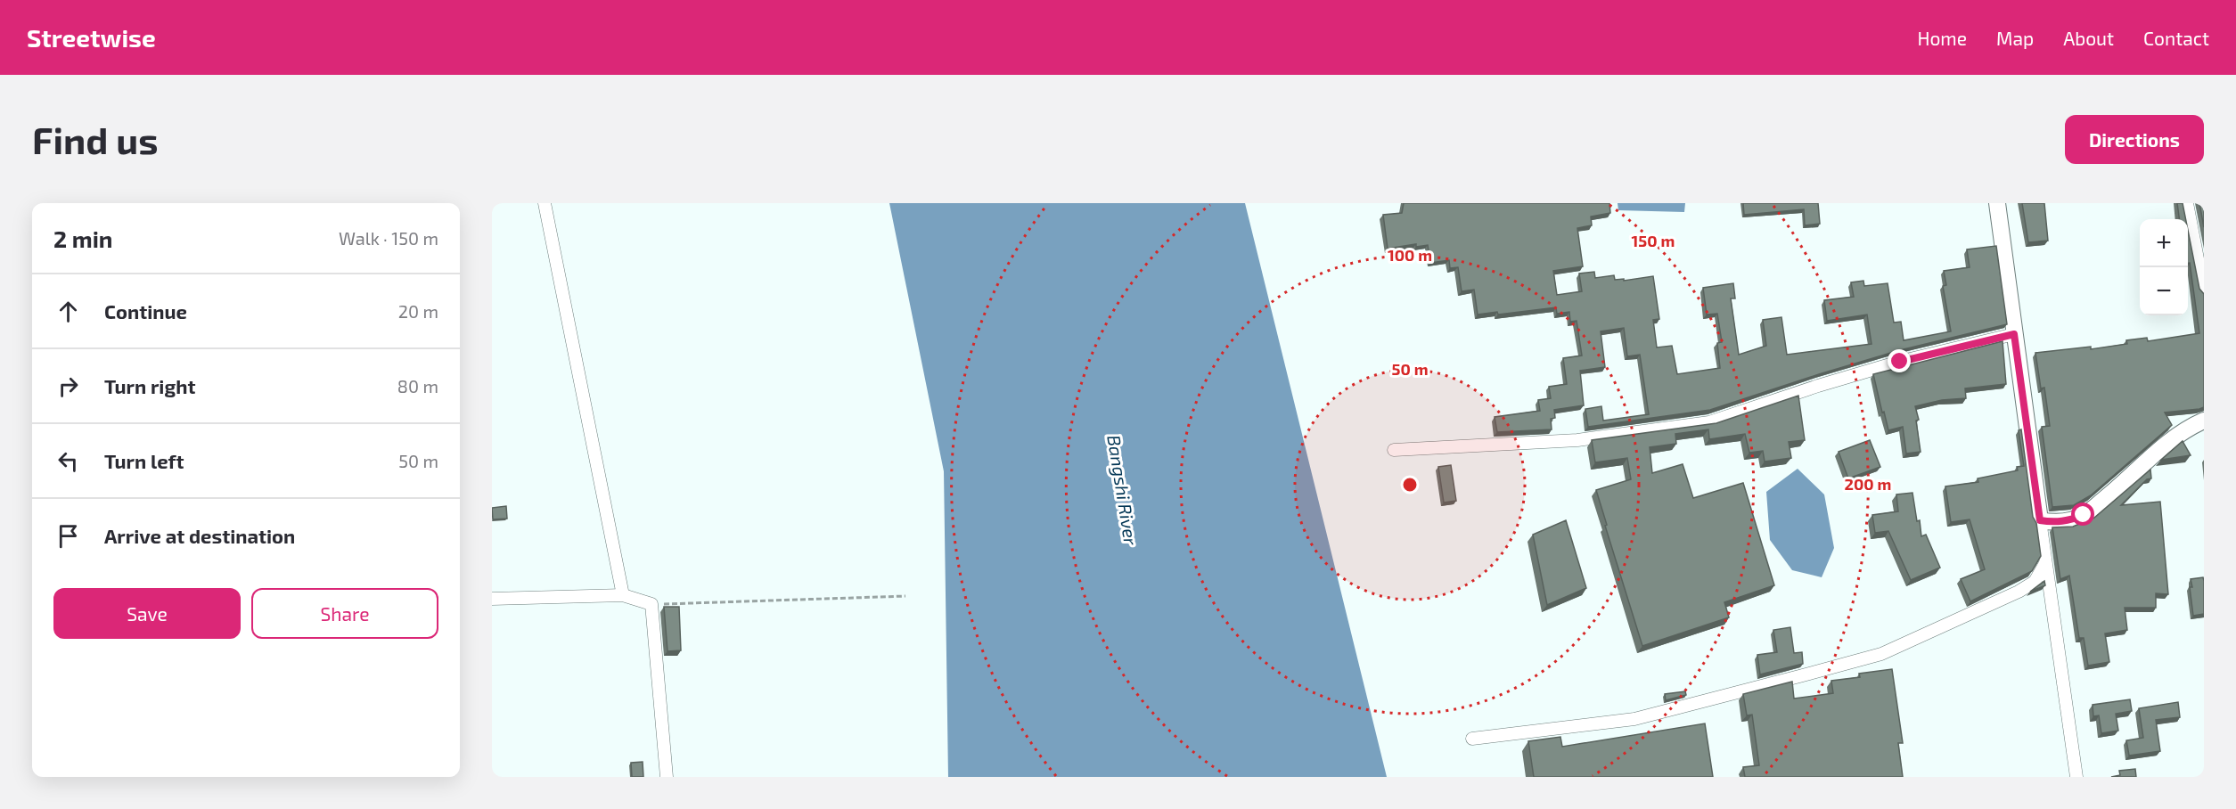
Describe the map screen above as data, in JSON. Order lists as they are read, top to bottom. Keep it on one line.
{"water":["Bangshi River"],"page":{"header":"Streetwise","nav":["Home","Map","About","Contact"],"buttons":["Directions",["Save","Share"]],"title":"Find us","heading":["2 min","Walk · 150 m"],"map_buttons":["+","−"],"list":[["Continue","20 m"],["Turn right","80 m"],["Turn left","50 m"],"Arrive at destination"]},"rings":["150 m","100 m","50 m","200 m"]}
